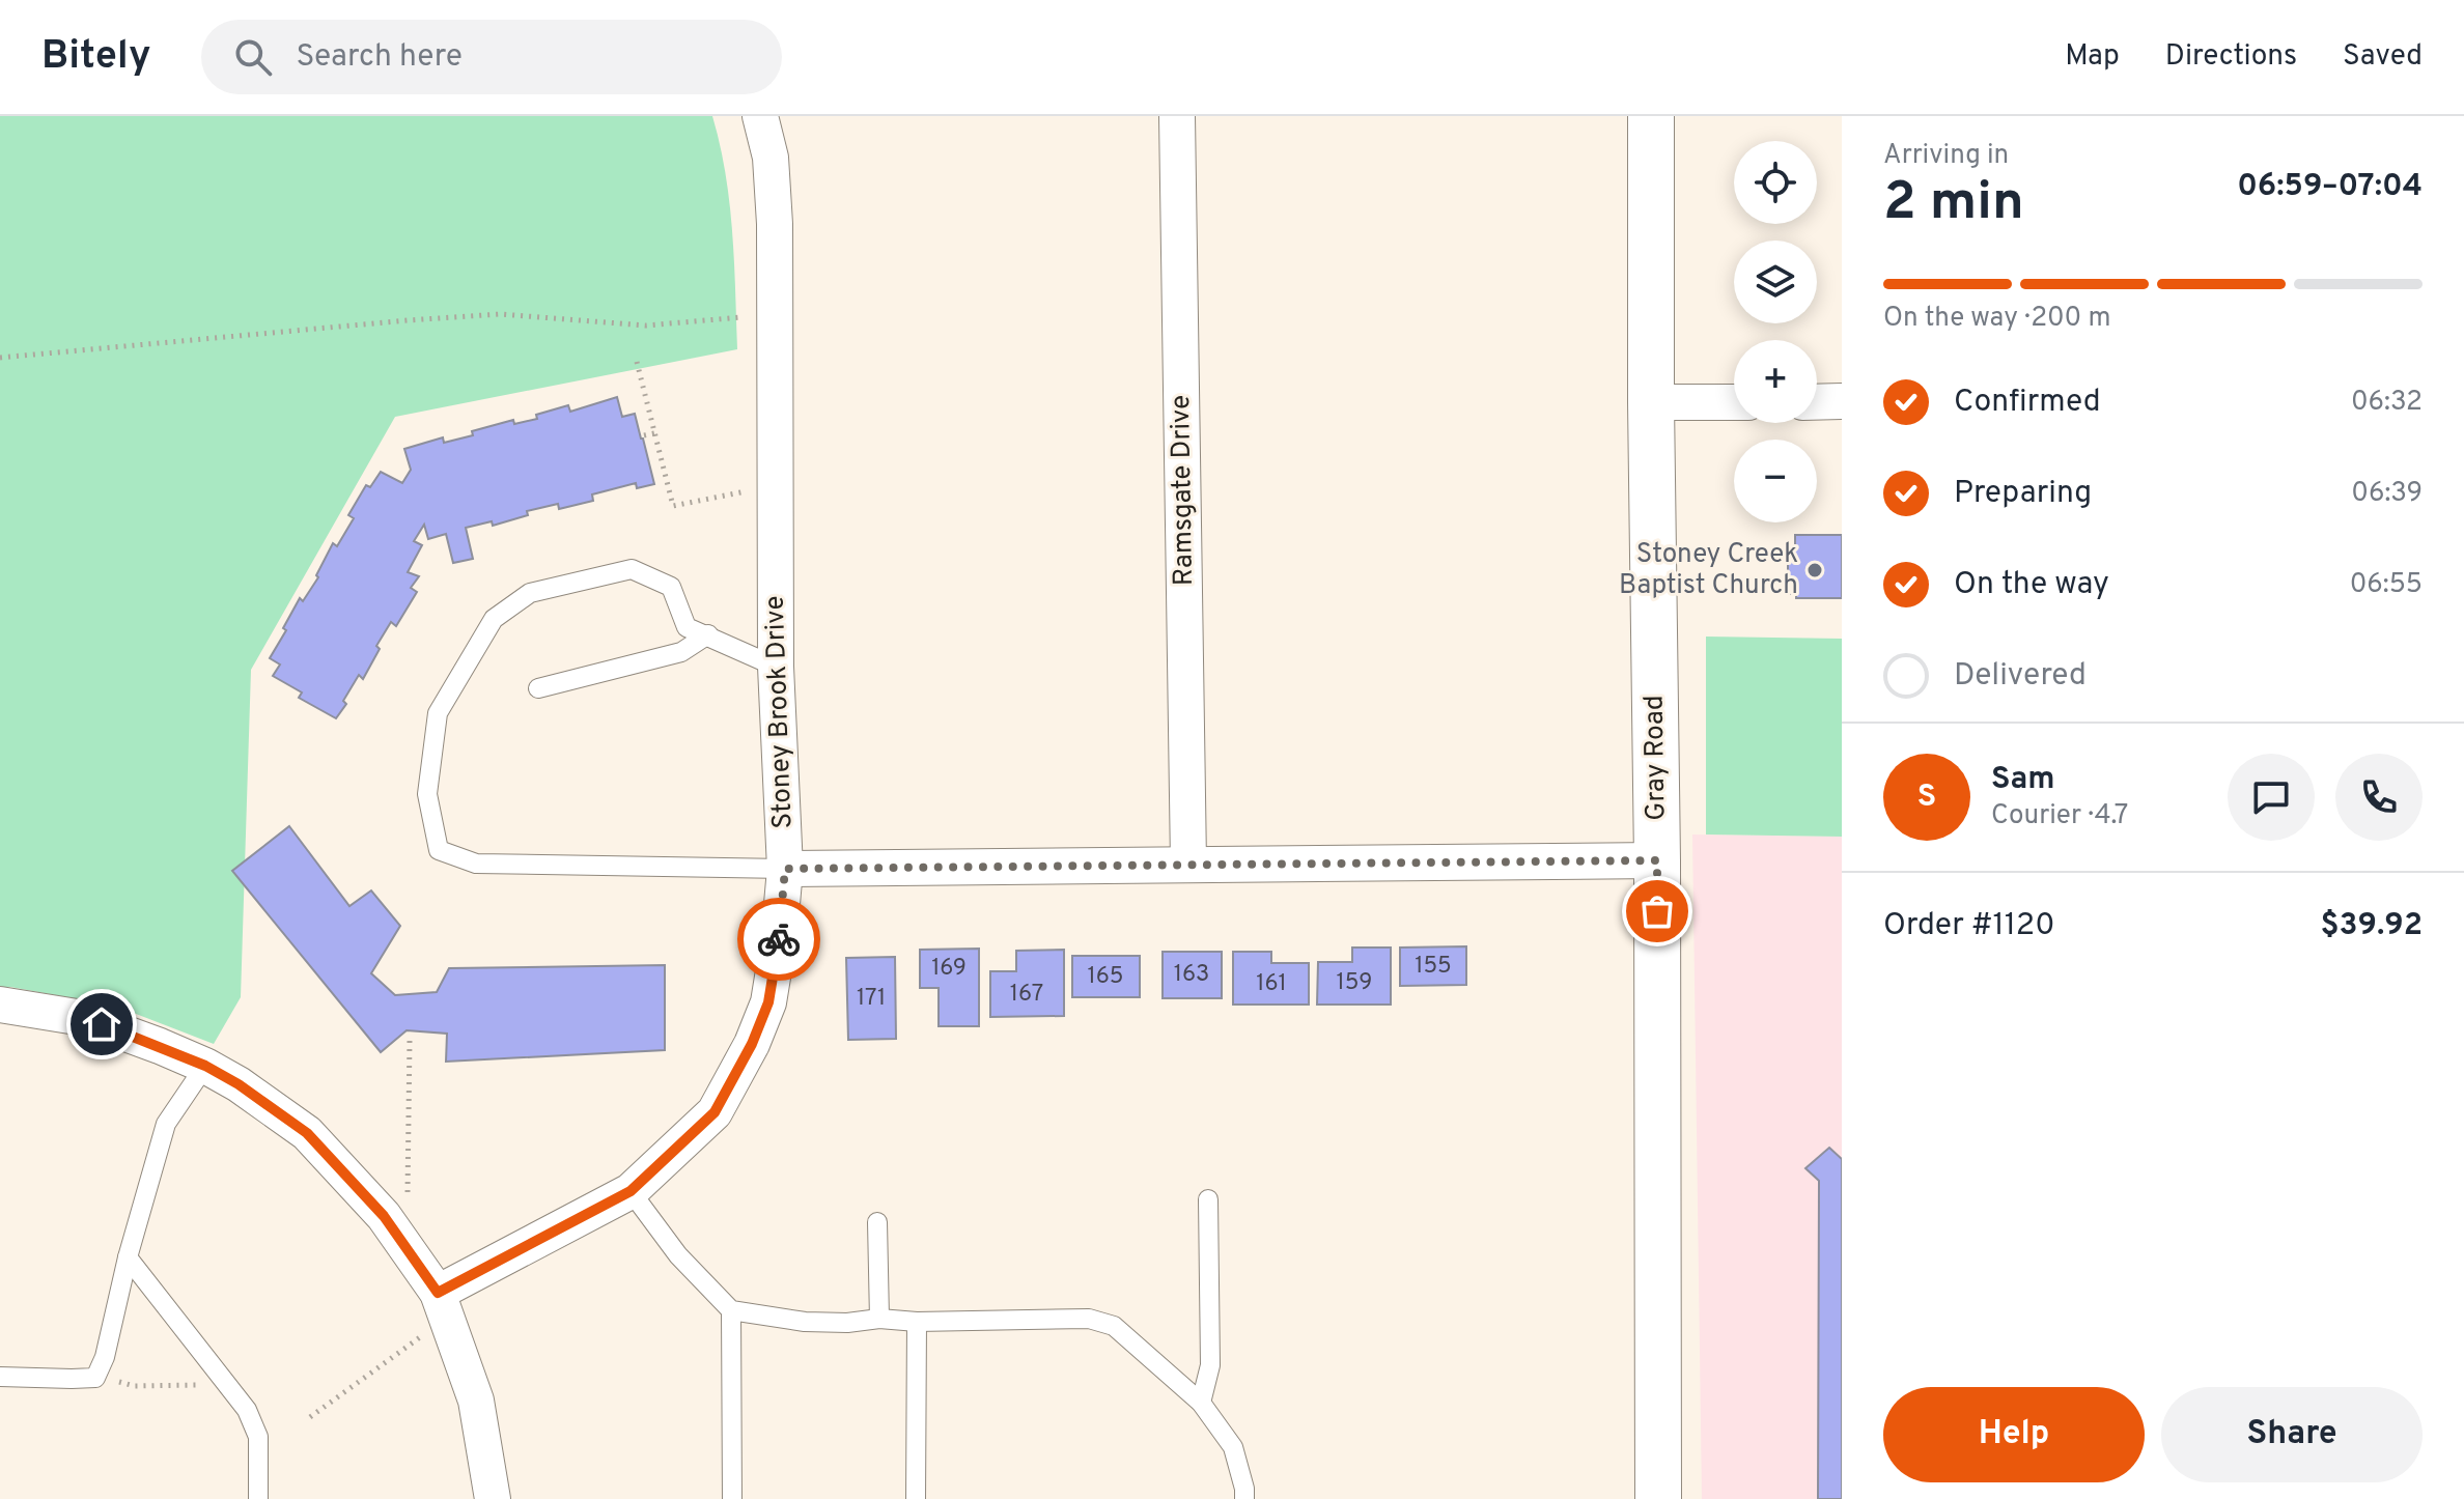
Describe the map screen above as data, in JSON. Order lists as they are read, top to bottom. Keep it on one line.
{"streets":{"main road":["Gray Road"],"street":["Ramsgate Drive","Stoney Brook Drive"]},"places":["Stoney Creek Baptist Church"],"house_numbers":["155","169","163","165","159","161","167","171"],"page":{"header":"Bitely","search":"Search here","nav":["Map","Directions","Saved"],"heading":["2 min","Arriving in","06:59–07:04"],"panel":["Sam","Courier · 4.7","Order #1120","$39.92"],"map_buttons":["+","−"],"bar":"On the way · 200 m","list":[["Confirmed","06:32"],["Preparing","06:39"],["On the way","06:55"],"Delivered"],"round":"S","buttons":["Help","Share"]}}
